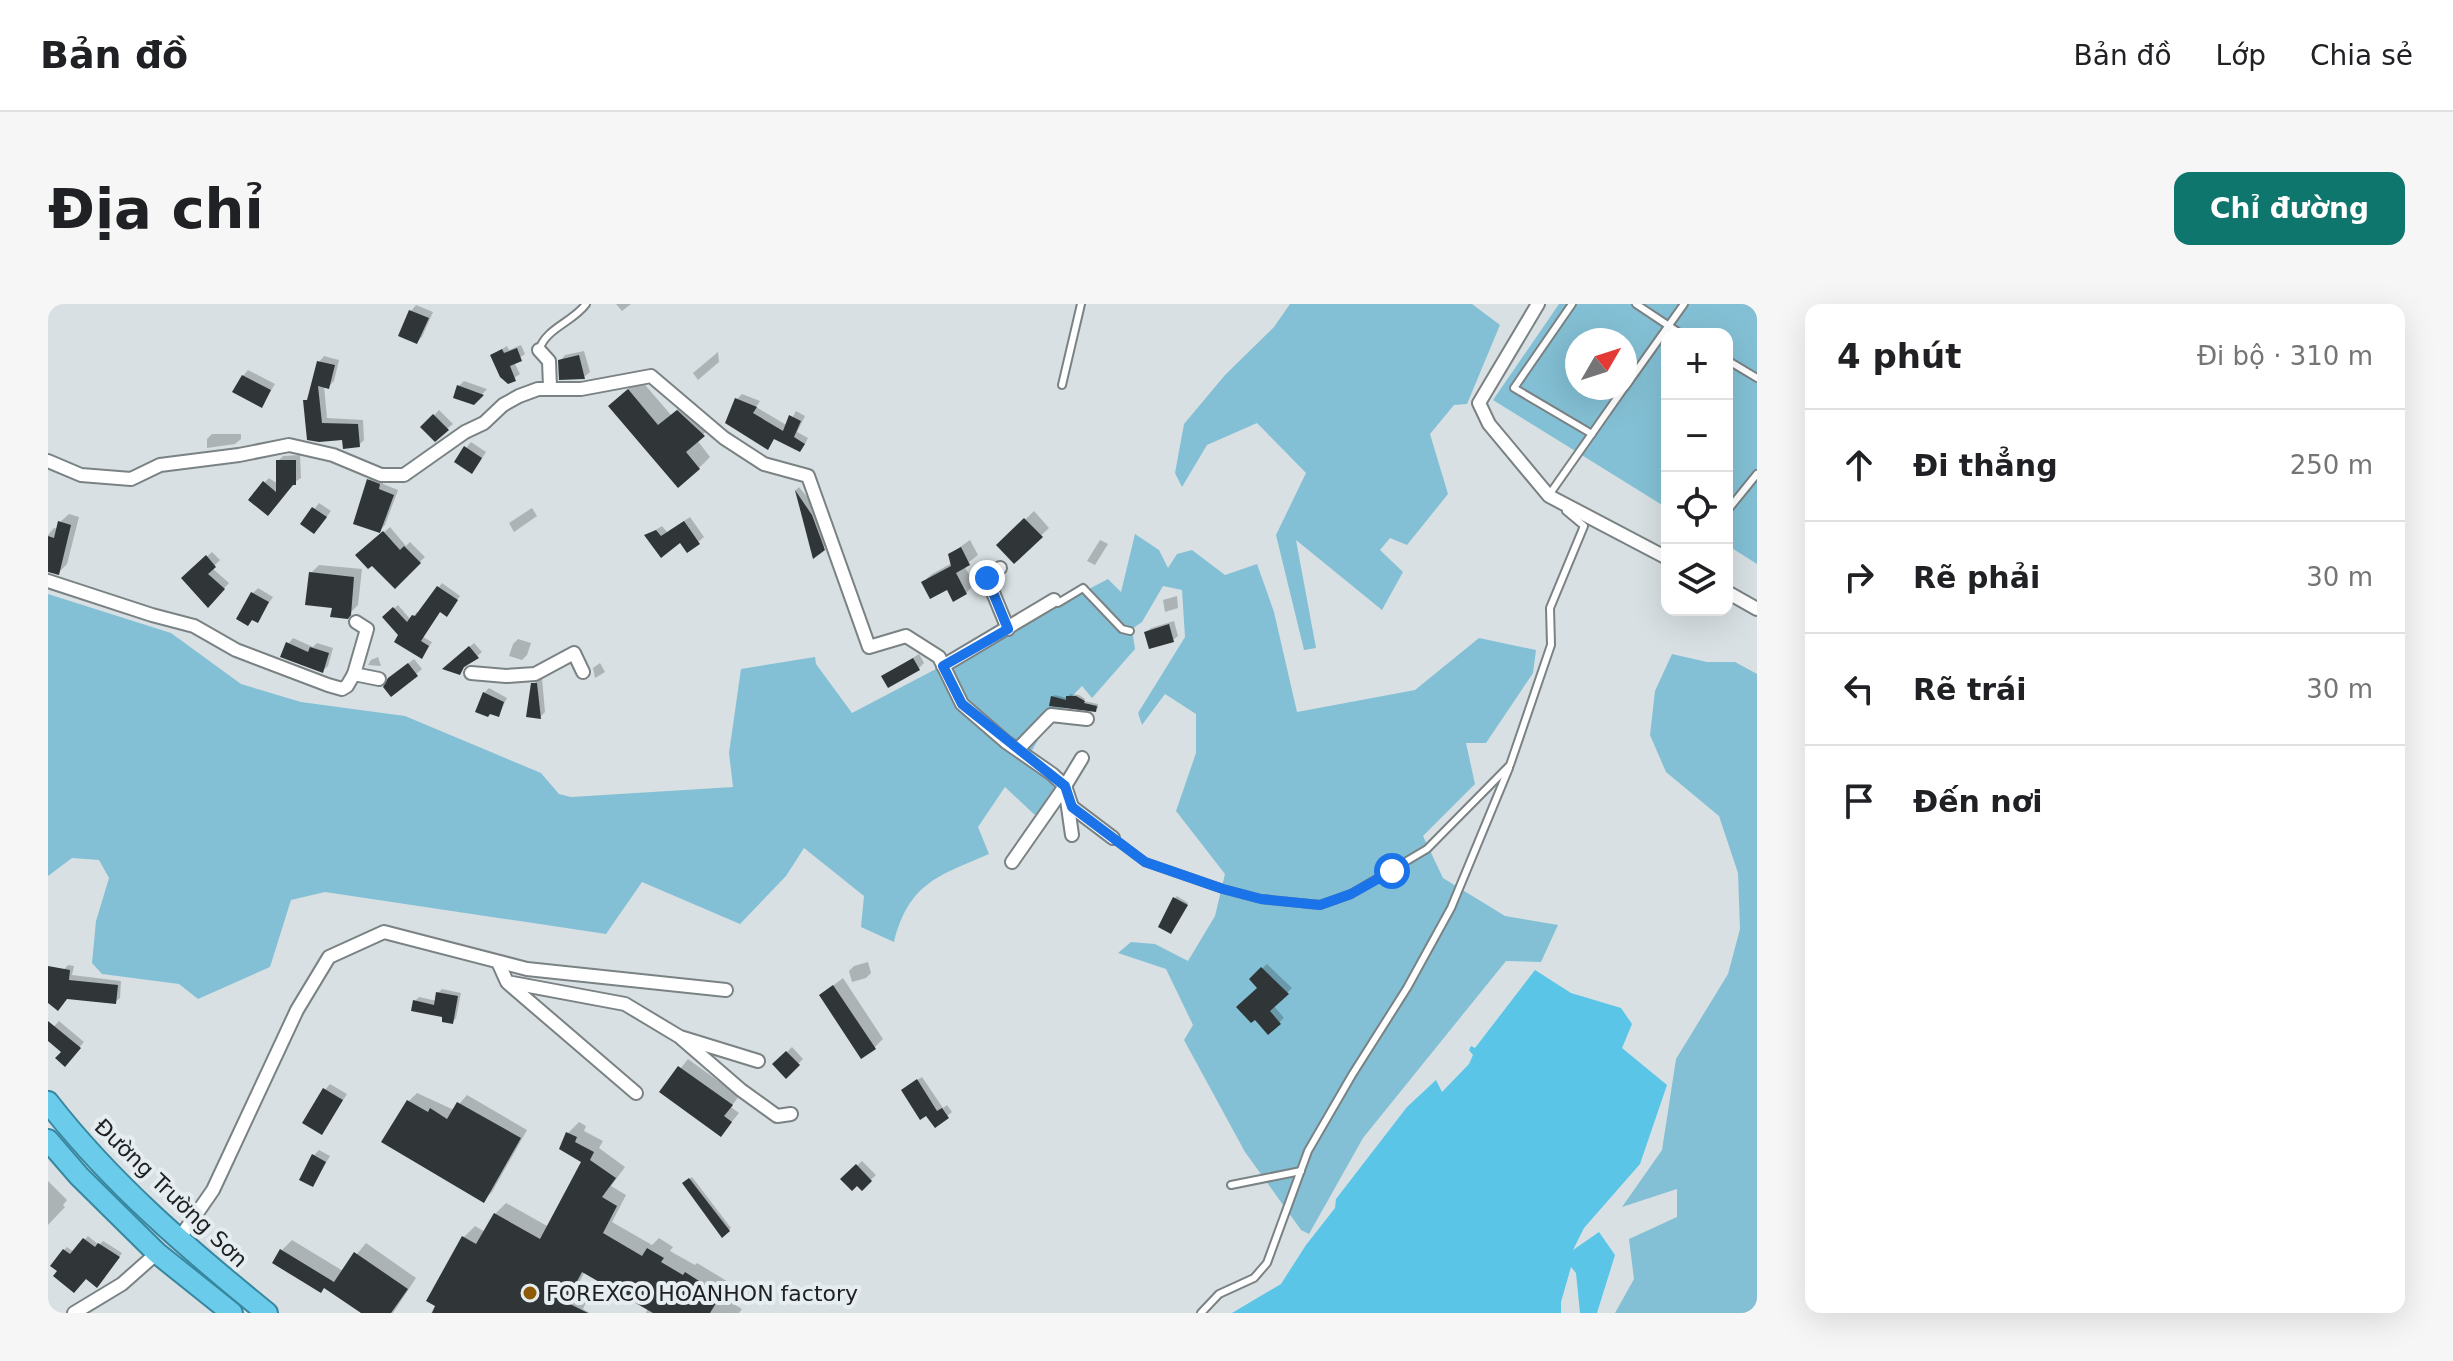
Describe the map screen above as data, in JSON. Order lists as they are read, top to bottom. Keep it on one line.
{"streets":{"highway":["Đường Trường Sơn"]},"places":["FOREXCO HOANHON factory"],"north":"top right","page":{"header":"Bản đồ","nav":["Bản đồ","Lớp","Chia sẻ"],"buttons":"Chỉ đường","title":"Địa chỉ","heading":["4 phút","Đi bộ · 310 m"],"map_buttons":["+","−"],"list":[["Đi thẳng","250 m"],["Rẽ phải","30 m"],["Rẽ trái","30 m"],"Đến nơi"]}}
